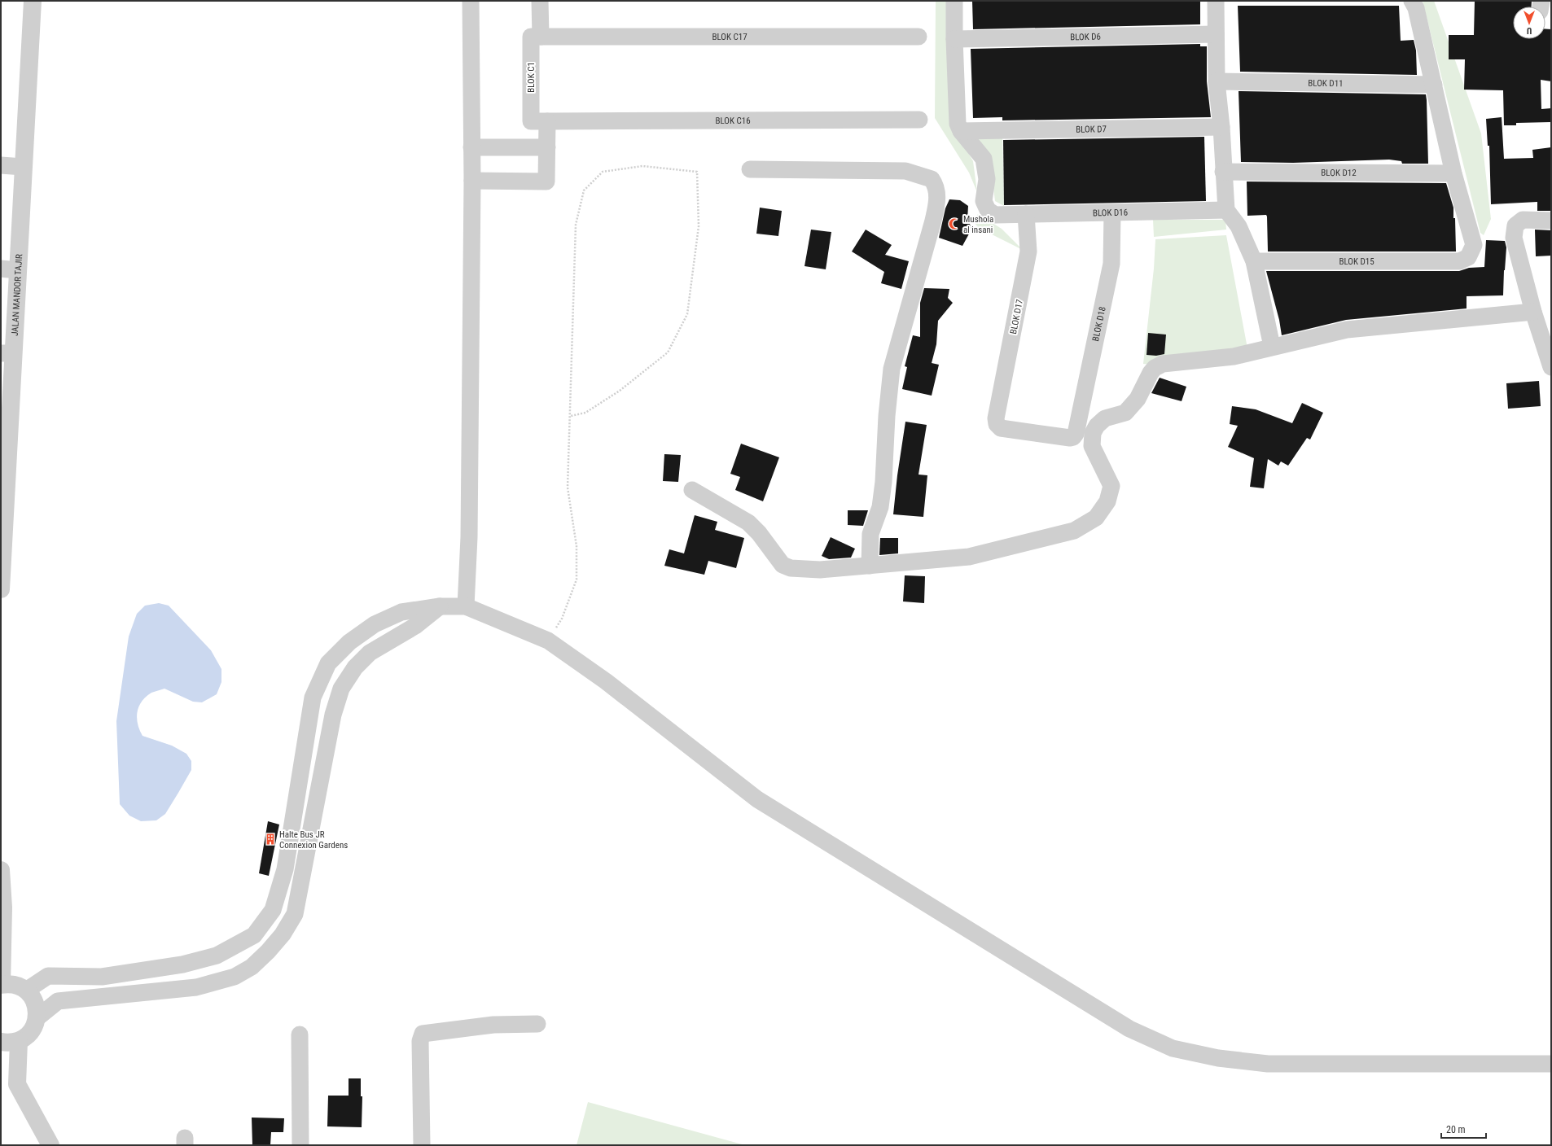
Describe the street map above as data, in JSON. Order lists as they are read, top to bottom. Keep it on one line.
{"streets":{"street":["BLOK C17","BLOK D6","BLOK C1","BLOK D11","BLOK C16","BLOK D7","BLOK D12","BLOK D16","BLOK D15","JALAN MANDOR TAJIR","BLOK D17","BLOK D18"]},"crossings":[["BLOK C17","BLOK C1"],["BLOK C1","BLOK C16"],["BLOK D7","BLOK D16"],["BLOK D12","BLOK D15"],["BLOK D16","BLOK D17"],["BLOK D16","BLOK D18"],["BLOK D17","BLOK D18"]],"places":{"mosque":["Mushola al insani"],"building":["Halte Bus JR Connexion Gardens"]},"scale_bar":"20 m","north":"bottom"}
